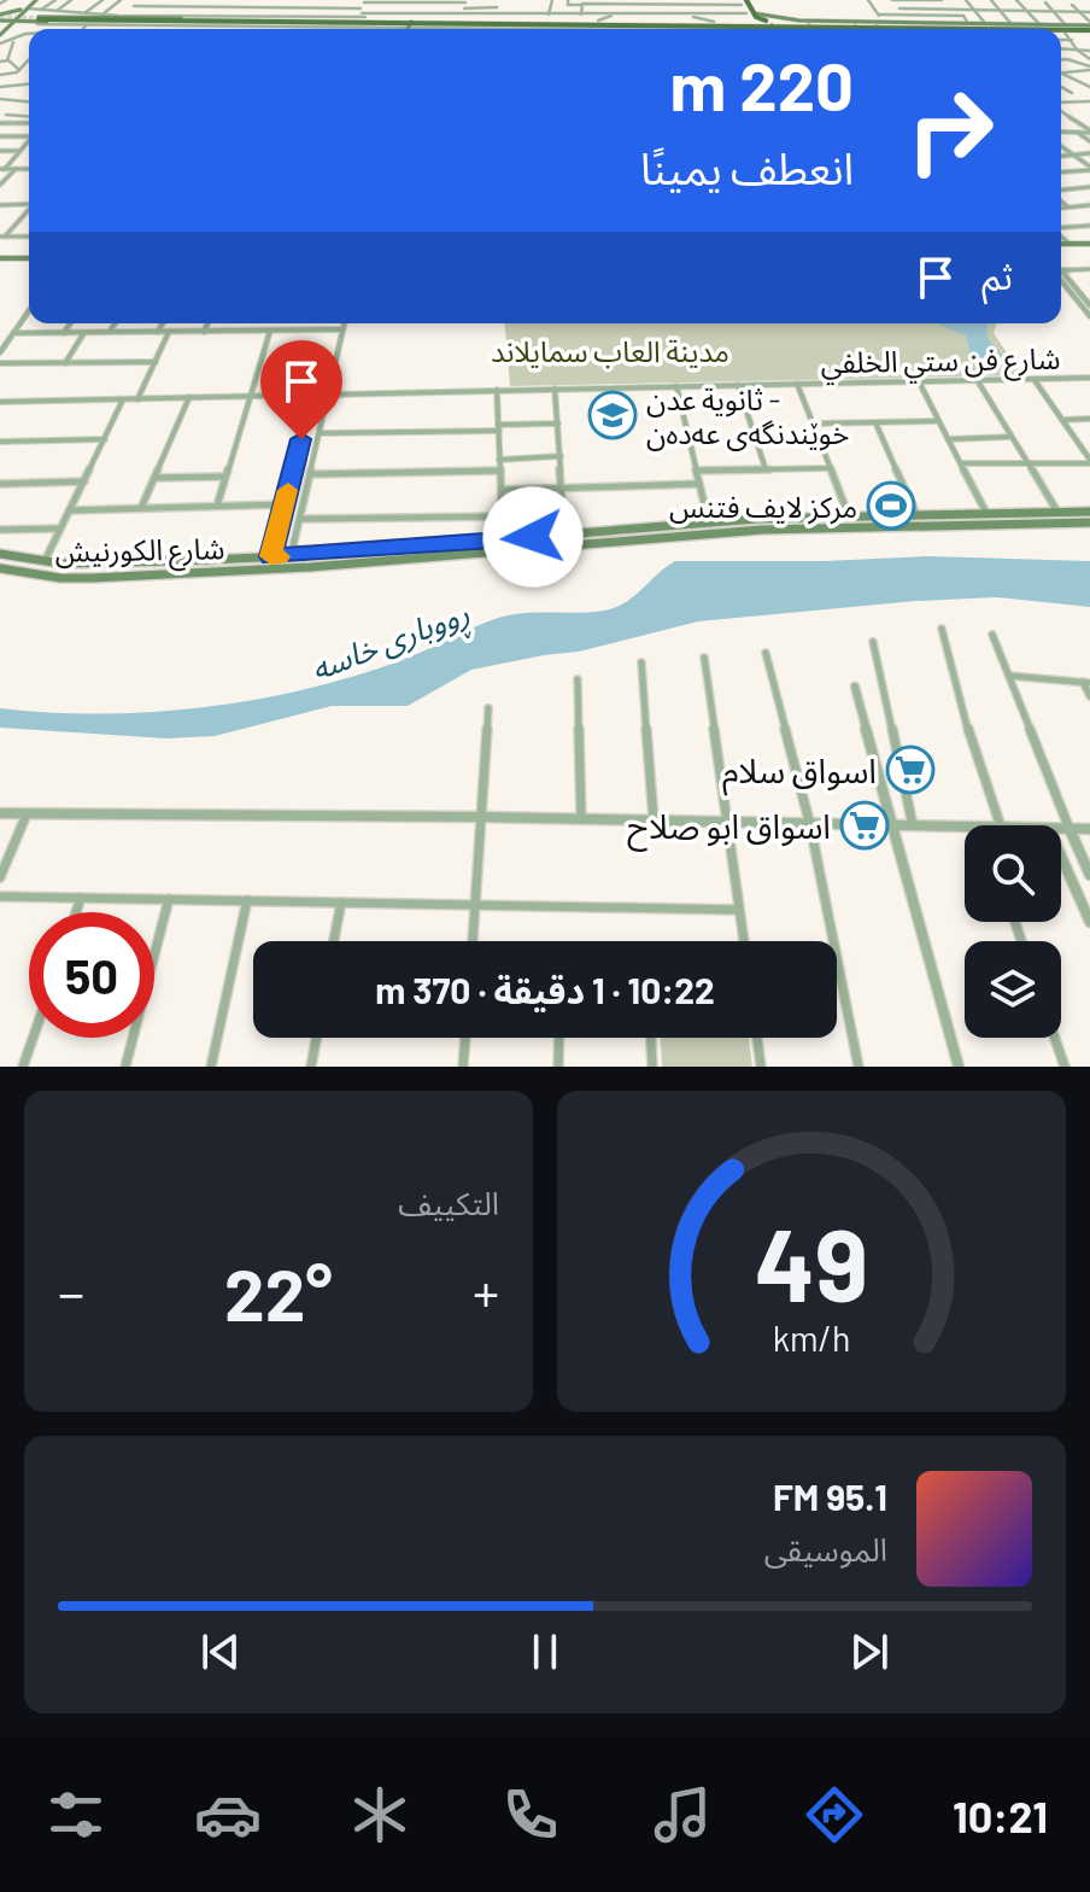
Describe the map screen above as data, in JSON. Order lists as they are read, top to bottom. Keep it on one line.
{"streets":{"main road":["شارع الكورنيش"],"street":["شارع فن ستي الخلفي"]},"water":["ڕووباری خاسە"],"parks":["مدينة العاب سمايلاند"],"places":{"school or university":["ثانوية عدن - خوێندنگەی عەدەن"],"sports":["مركز لايف فتنس"],"supermarket":["اسواق سلام","اسواق ابو صلاح"]},"page":{"turn":["220 m","انعطف يمينًا"],"then":"ثم","limit":"50","trip":"10:22 · 1 دقيقة · 370 m","tile":"التكييف","heat":["−","22°","+"],"song":["95.1 FM","الموسيقى"],"tabs":"10:21","gauge":["49","km/h"]}}
